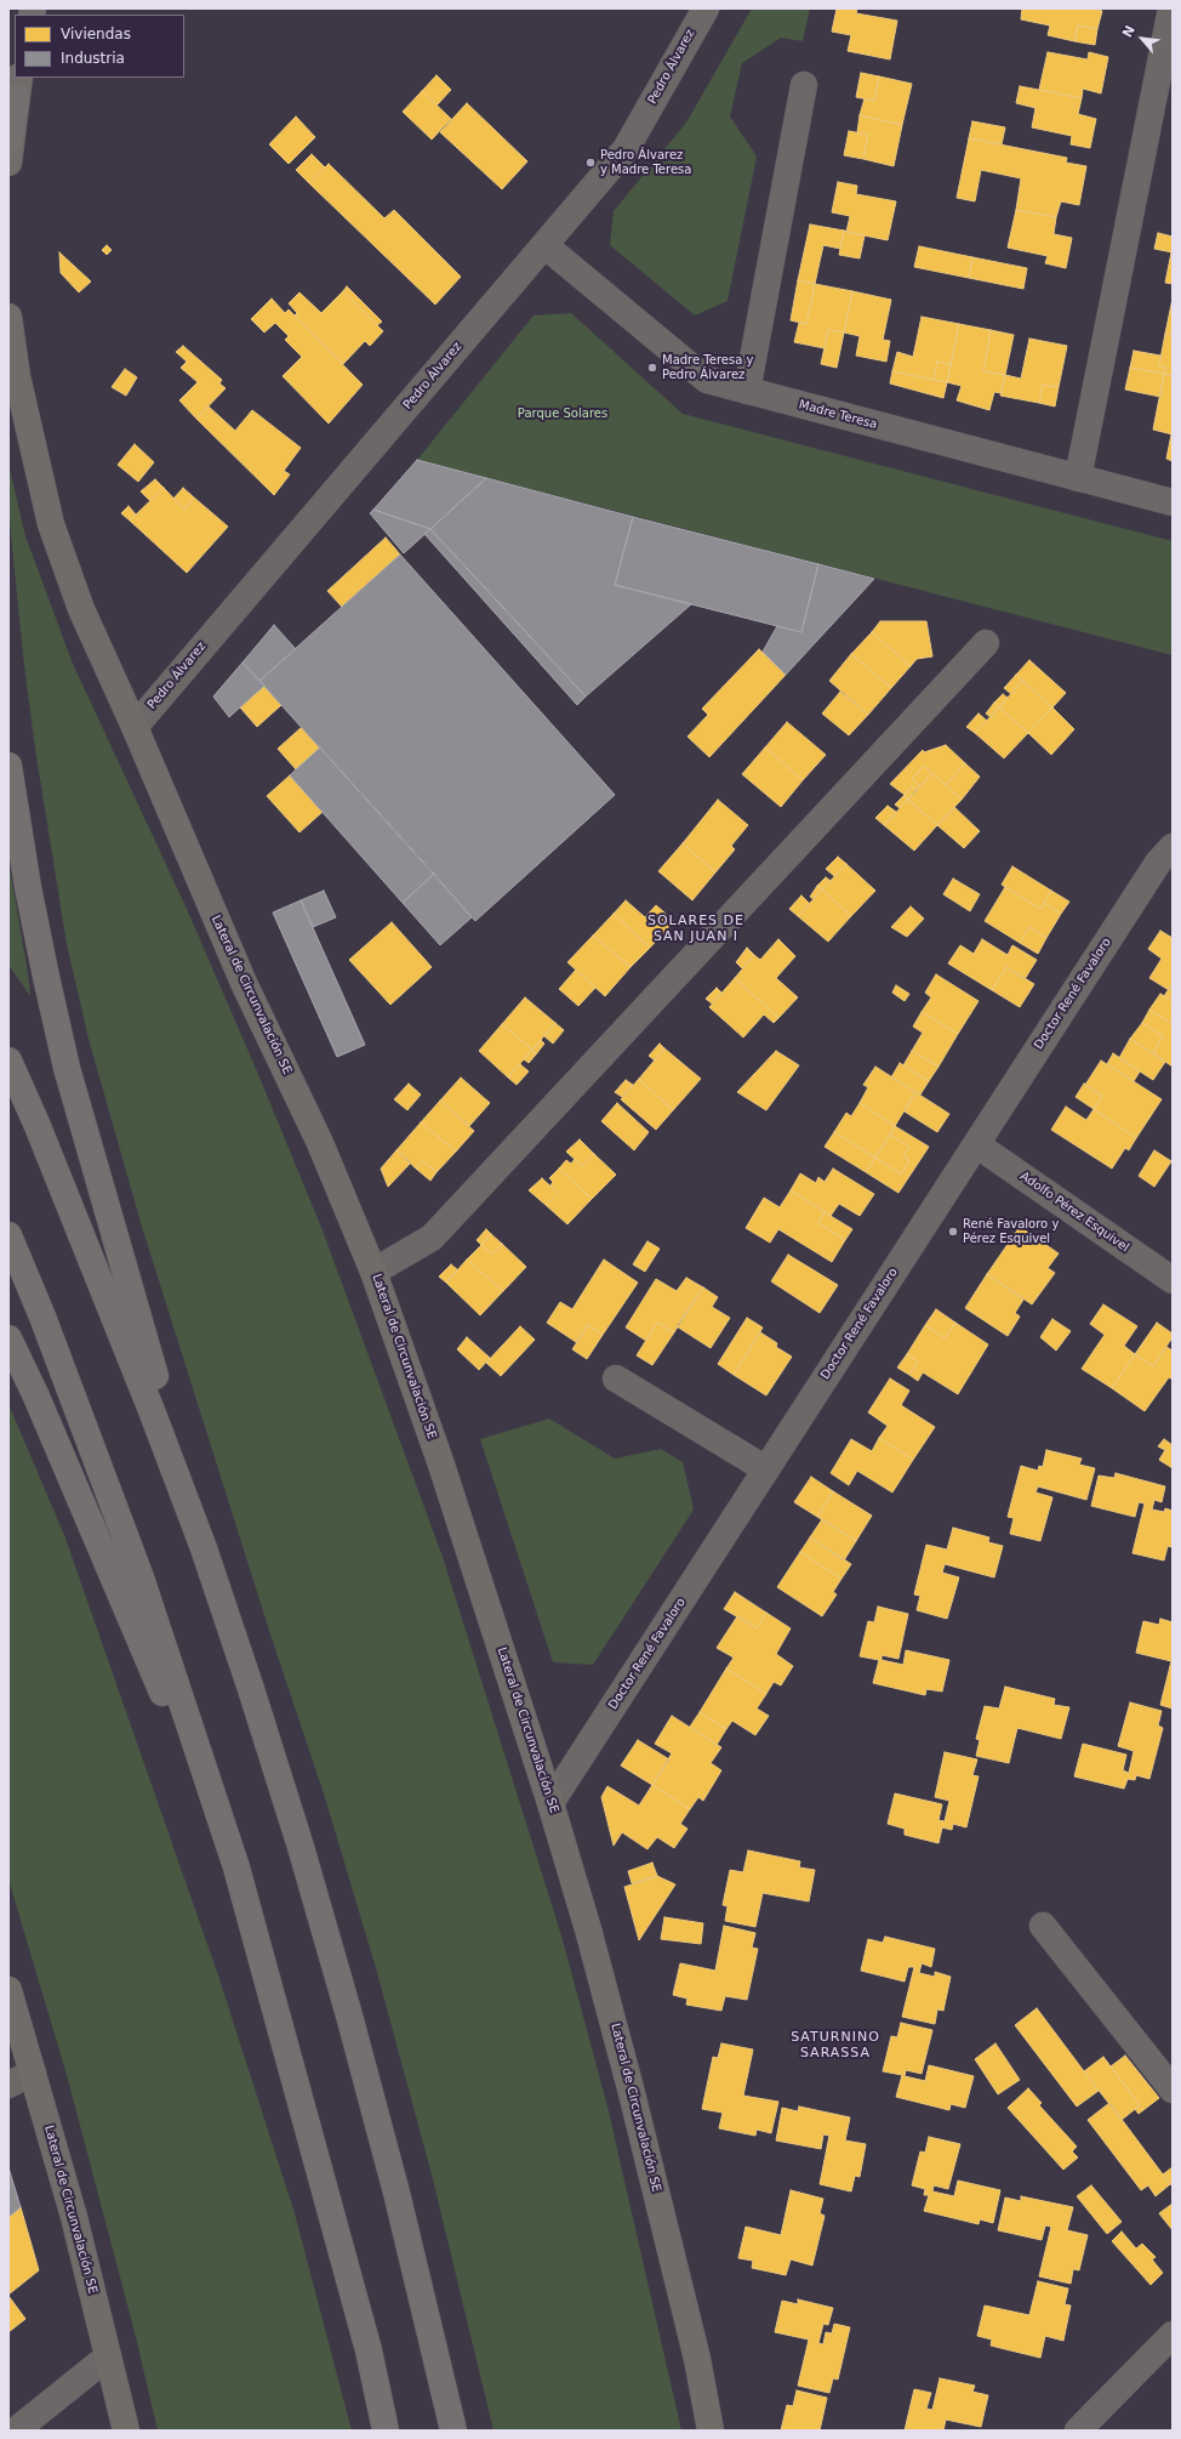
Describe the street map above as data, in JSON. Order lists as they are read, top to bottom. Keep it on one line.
{"streets":{"street":["Pedro Álvarez","Madre Teresa","Doctor René Favaloro","Lateral de Circunvalación SE","Adolfo Pérez Esquivel"]},"crossings":[["Pedro Álvarez","Madre Teresa"],["Pedro Álvarez","Lateral de Circunvalación SE"],["Doctor René Favaloro","Lateral de Circunvalación SE"],["Doctor René Favaloro","Adolfo Pérez Esquivel"]],"districts":["SOLARES DE SAN JUAN I","SATURNINO SARASSA"],"parks":["Parque Solares"],"places":["Pedro Álvarez y Madre Teresa","Madre Teresa y Pedro Álvarez","René Favaloro y Pérez Esquivel"],"legend":["Viviendas","Industria"],"north":"top left"}
